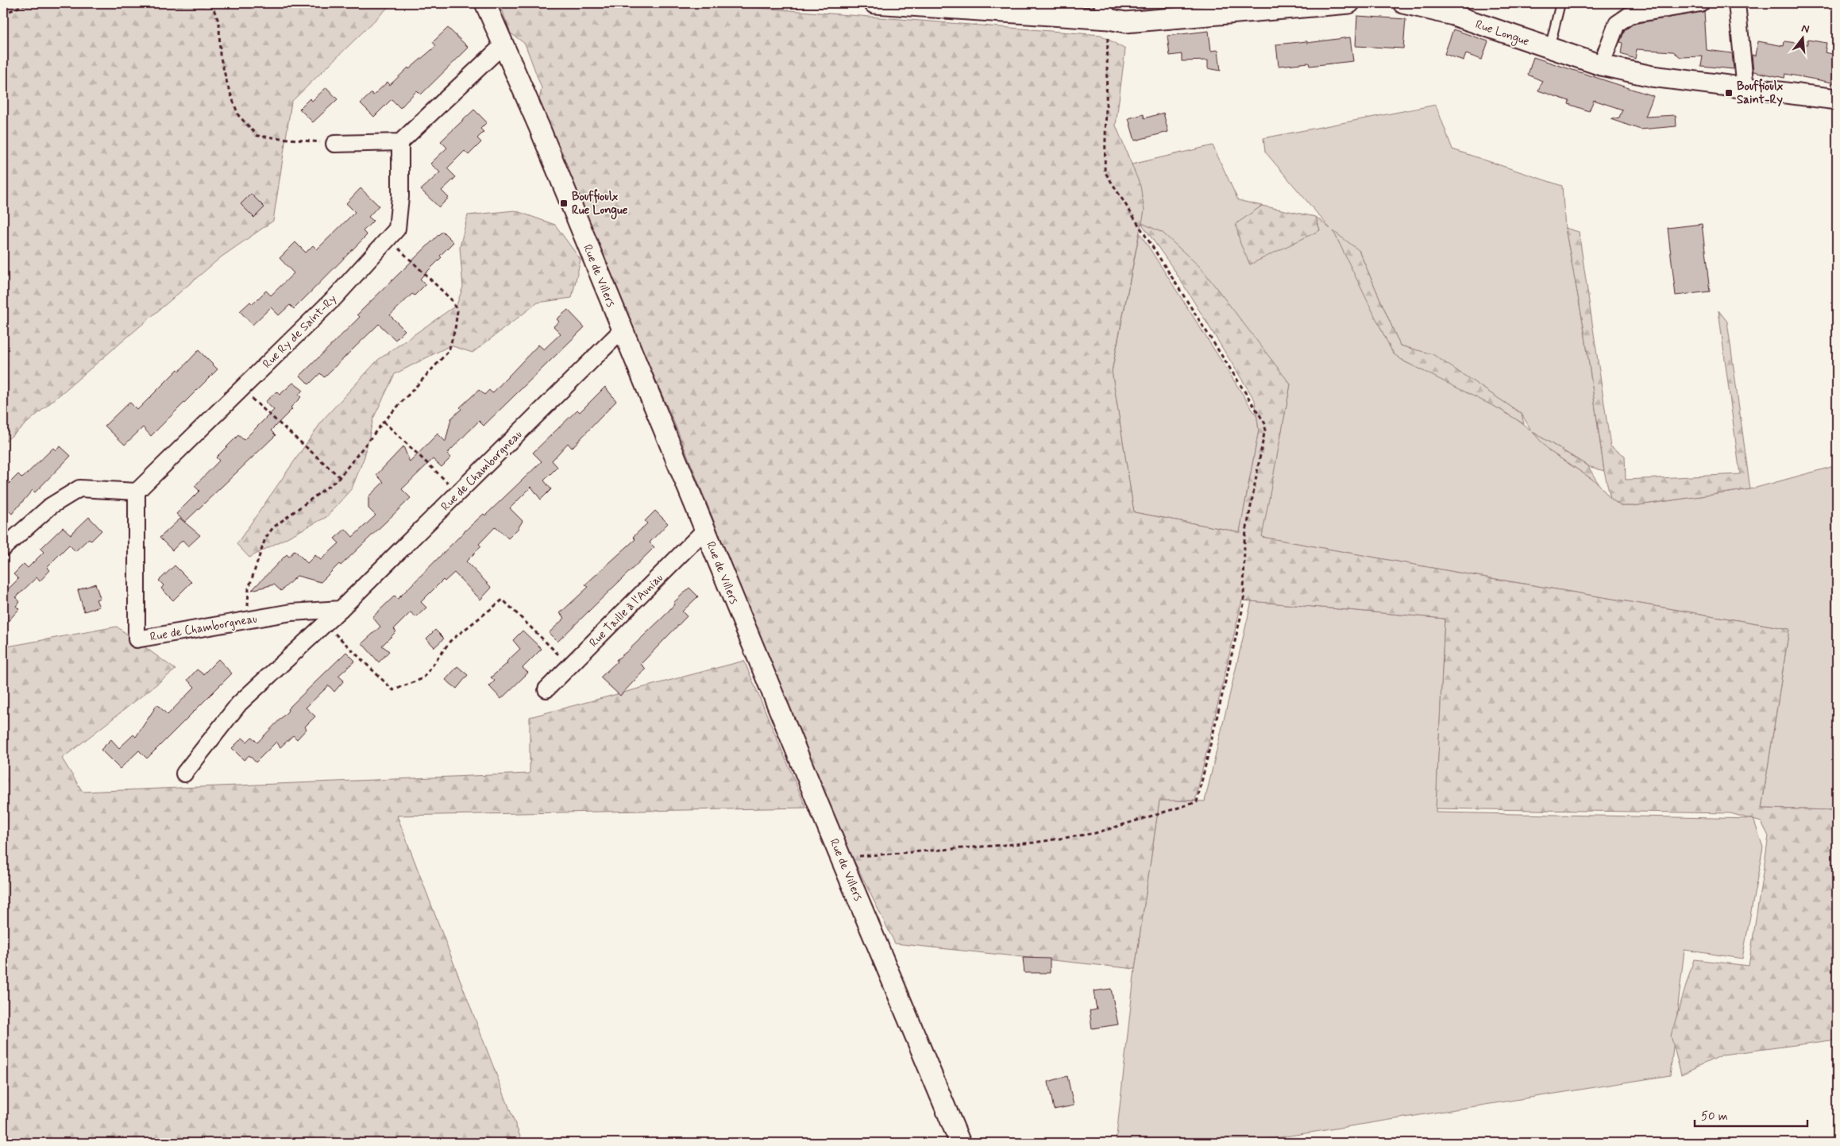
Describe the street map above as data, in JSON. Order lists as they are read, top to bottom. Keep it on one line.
{"streets":{"street":["Rue Longue","Rue de Villers","Rue Ry de Saint-Ry","Rue de Chamborgneau","Rue Taille à l'Auniau"]},"crossings":[["Rue de Villers","Rue de Chamborgneau"],["Rue de Villers","Rue Taille à l'Auniau"],["Rue Ry de Saint-Ry","Rue de Chamborgneau"]],"places":{"transit":["Bouffioulx Saint-Ry","Bouffioulx Rue Longue"]},"scale_bar":"50 m","north":"top"}
